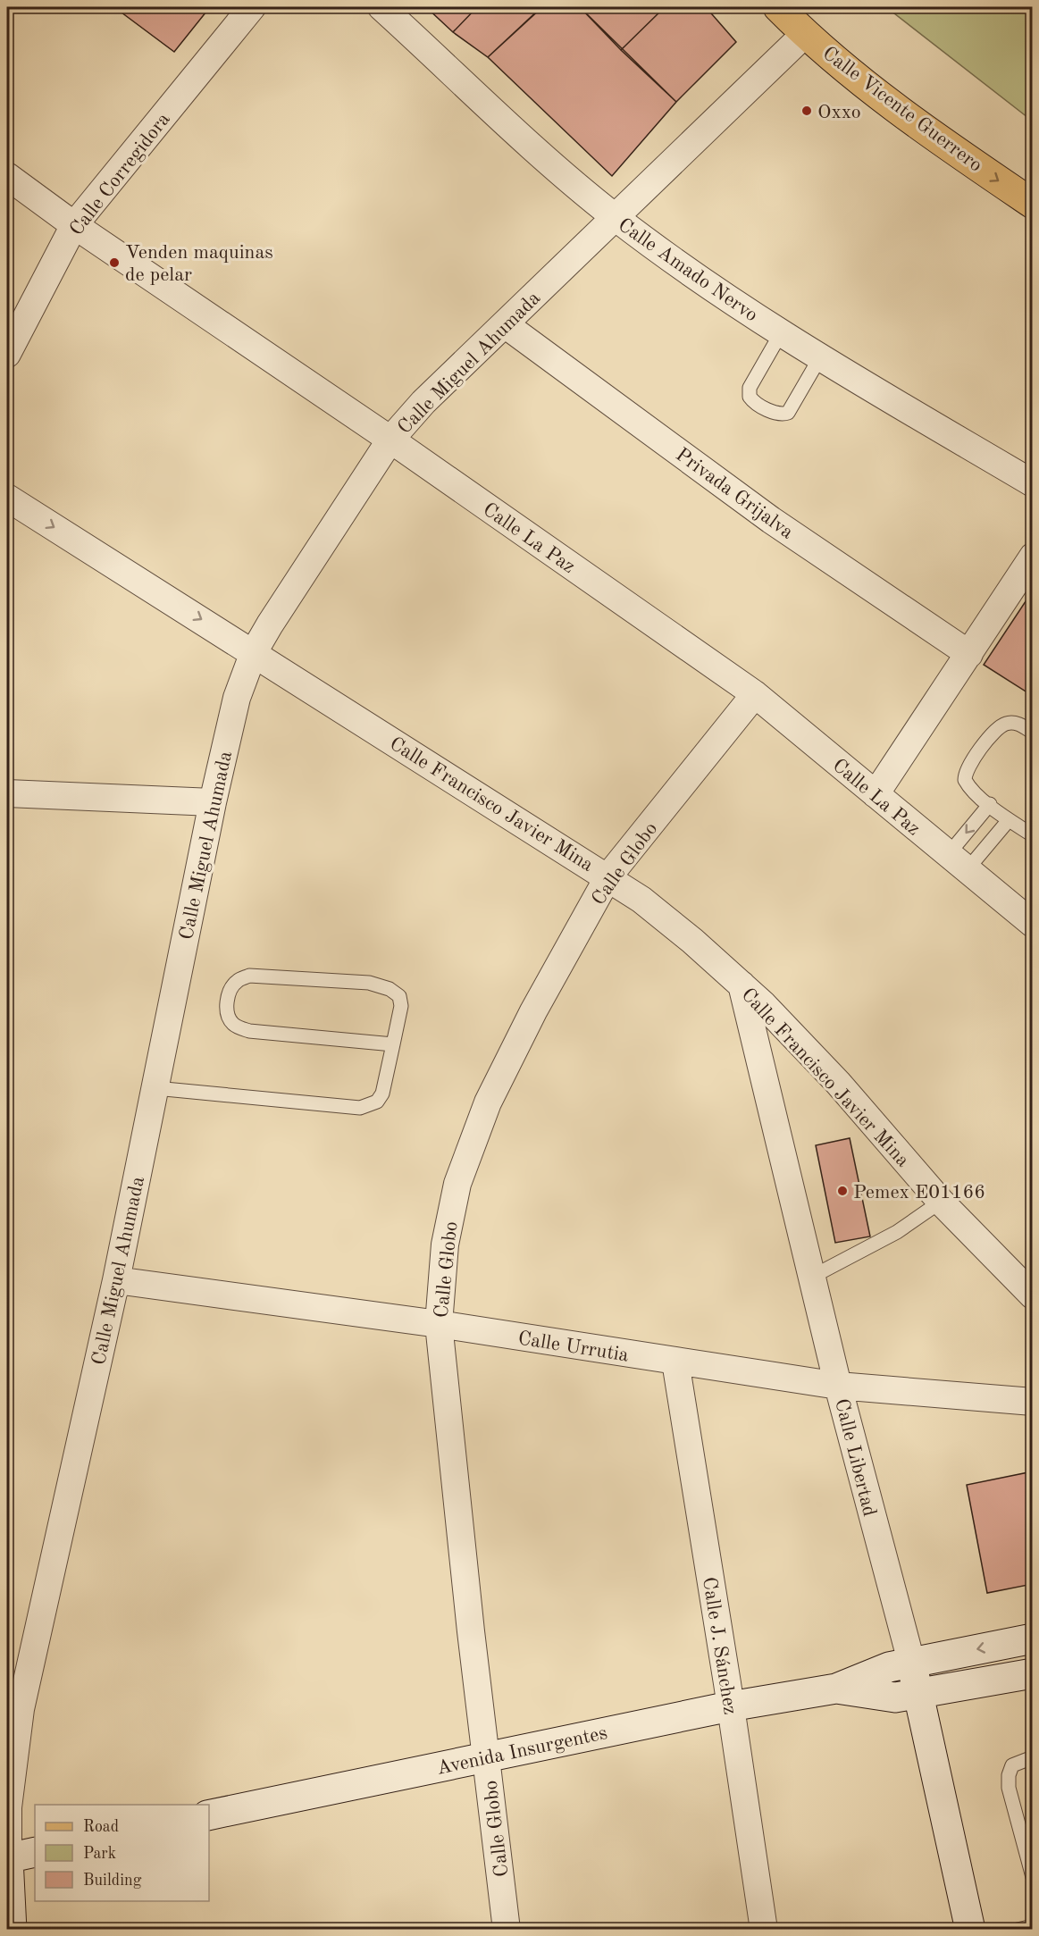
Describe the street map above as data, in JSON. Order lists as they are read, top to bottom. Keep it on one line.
{"streets":{"main road":["Calle Vicente Guerrero","Calle Libertad","Avenida Insurgentes"],"street":["Calle Corregidora","Calle Amado Nervo","Calle Miguel Ahumada","Privada Grijalva","Calle La Paz","Calle Francisco Javier Mina","Calle Globo","Calle Urrutia","Calle J. Sánchez"]},"crossings":[["Calle Vicente Guerrero","Calle Miguel Ahumada"],["Calle Corregidora","Calle La Paz"],["Calle Amado Nervo","Calle Miguel Ahumada"],["Calle Miguel Ahumada","Privada Grijalva"],["Calle Miguel Ahumada","Calle La Paz"],["Calle Miguel Ahumada","Calle Francisco Javier Mina"],["Calle Miguel Ahumada","Calle Urrutia"],["Calle La Paz","Calle Globo"],["Calle Francisco Javier Mina","Calle Globo"],["Calle Francisco Javier Mina","Calle Libertad"],["Calle Globo","Calle Urrutia"],["Calle Globo","Avenida Insurgentes"],["Calle Urrutia","Calle Libertad"],["Calle Urrutia","Calle J. Sánchez"],["Calle Libertad","Avenida Insurgentes"],["Calle J. Sánchez","Avenida Insurgentes"]],"one_way":["Calle Vicente Guerrero"],"places":["Oxxo","Venden maquinas de pelar","Pemex E01166"],"legend":["Road","Park","Building"]}
